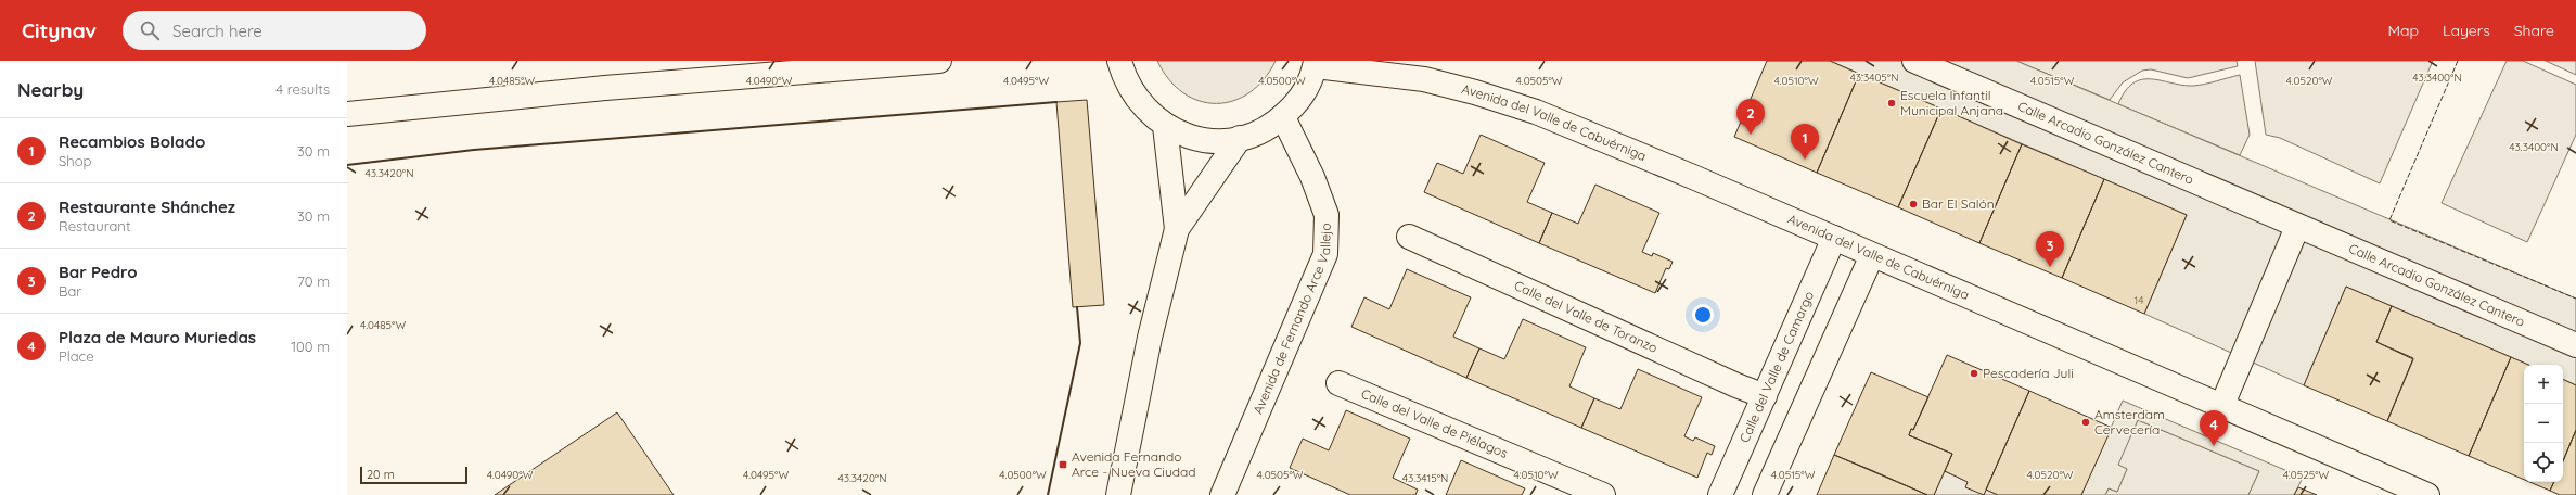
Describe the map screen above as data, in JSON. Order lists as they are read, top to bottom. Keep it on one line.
{"streets":{"street":["Avenida del Valle de Cabuérniga","Calle Arcadio González Cantero","Calle del Valle de Toranzo","Avenida de Fernando Arce Vallejo","Calle del Valle de Camargo","Calle del Valle de Piélagos"]},"crossings":[["Avenida del Valle de Cabuérniga","Calle del Valle de Camargo"],["Calle del Valle de Toranzo","Calle del Valle de Camargo"]],"places":{"other":["Escuela Infantil Municipal Anjana","Bar El Salón","Pescadería Juli","Amsterdam Cervecería"],"transit":["Avenida Fernando Arce - Nueva Ciudad"]},"house_numbers":["14"],"scale_bar":"20 m","page":{"header":"Citynav","search":"Search here","nav":["Map","Layers","Share"],"heading":["Nearby","4 results"],"pins":["2","1","3","4"],"list":[{"mark":"1","name":"Recambios Bolado","note":"Shop","value":"30 m"},{"mark":"2","name":"Restaurante Shánchez","note":"Restaurant","value":"30 m"},{"mark":"3","name":"Bar Pedro","note":"Bar","value":"70 m"},{"mark":"4","name":"Plaza de Mauro Muriedas","note":"Place","value":"100 m"}],"map_buttons":["+","−"],"scale":"20 m"},"coordinates":["43.3405°N","43.3400°N","4.0485°W","4.0490°W","4.0495°W","4.0500°W","4.0505°W","4.0510°W","4.0515°W","4.0520°W","43.3420°N","4.0525°W","43.3415°N"]}
